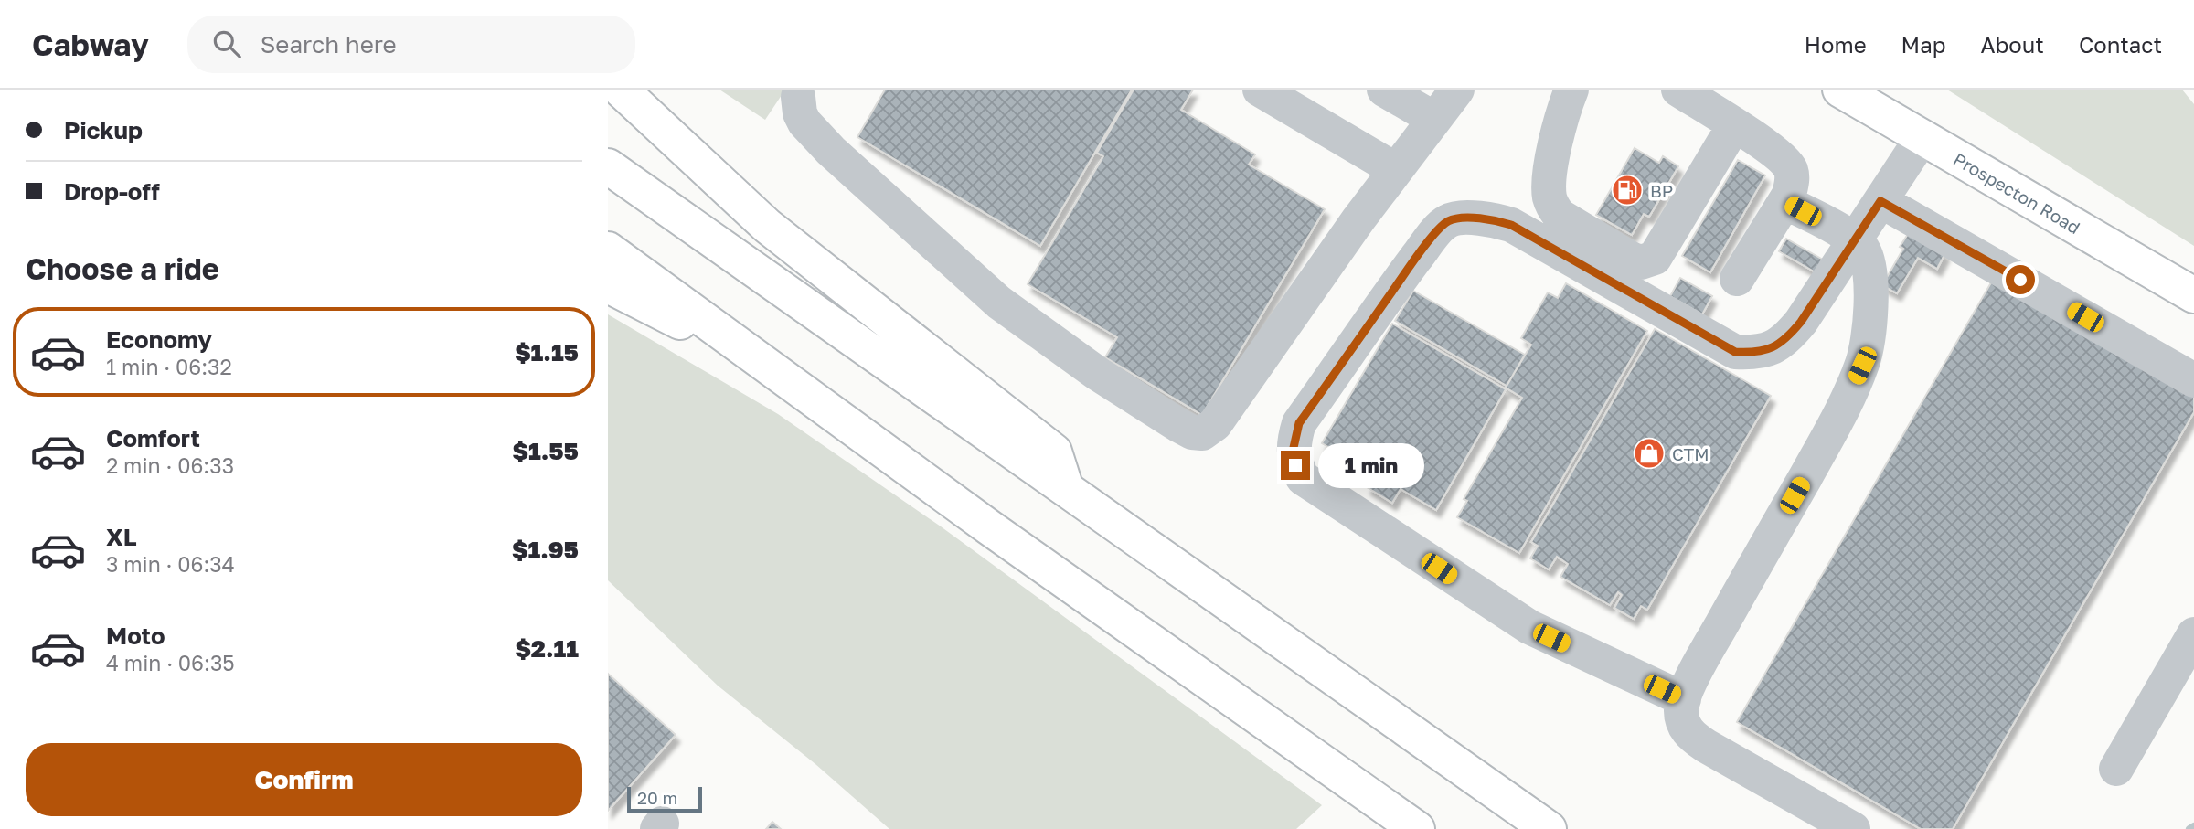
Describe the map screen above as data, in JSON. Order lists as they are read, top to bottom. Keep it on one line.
{"streets":{"main road":["Prospecton Road"]},"places":{"fuel station":["BP"],"shop":["CTM"]},"scale_bar":"20 m","page":{"header":"Cabway","search":"Search here","nav":["Home","Map","About","Contact"],"banner":["Pickup","Drop-off"],"heading":"Choose a ride","list":[{"name":"Economy","note":"1 min · 06:32","value":"$1.15"},{"name":"Comfort","note":"2 min · 06:33","value":"$1.55"},{"name":"XL","note":"3 min · 06:34","value":"$1.95"},{"name":"Moto","note":"4 min · 06:35","value":"$2.11"}],"bubble":"1 min","buttons":"Confirm","scale":"20 m"}}
